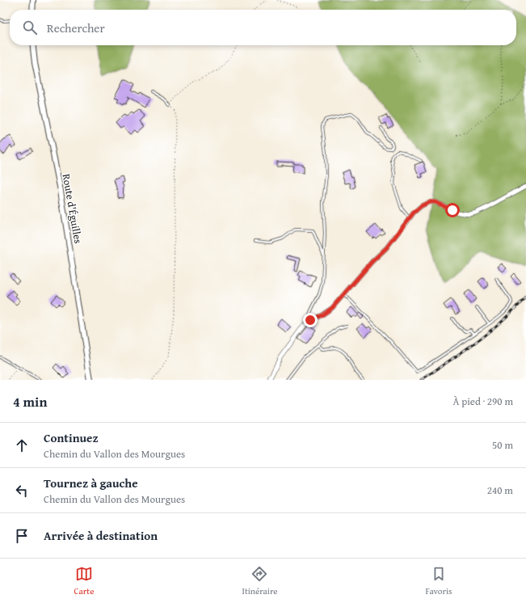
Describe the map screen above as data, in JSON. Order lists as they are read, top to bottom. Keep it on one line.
{"streets":{"street":["Route d'Éguilles"]},"page":{"search":"Rechercher","heading":["4 min","À pied · 290 m"],"list":[["Continuez","Chemin du Vallon des Mourgues","50 m"],["Tournez à gauche","Chemin du Vallon des Mourgues","240 m"],"Arrivée à destination"],"nav":["Carte","Itinéraire","Favoris"]}}
